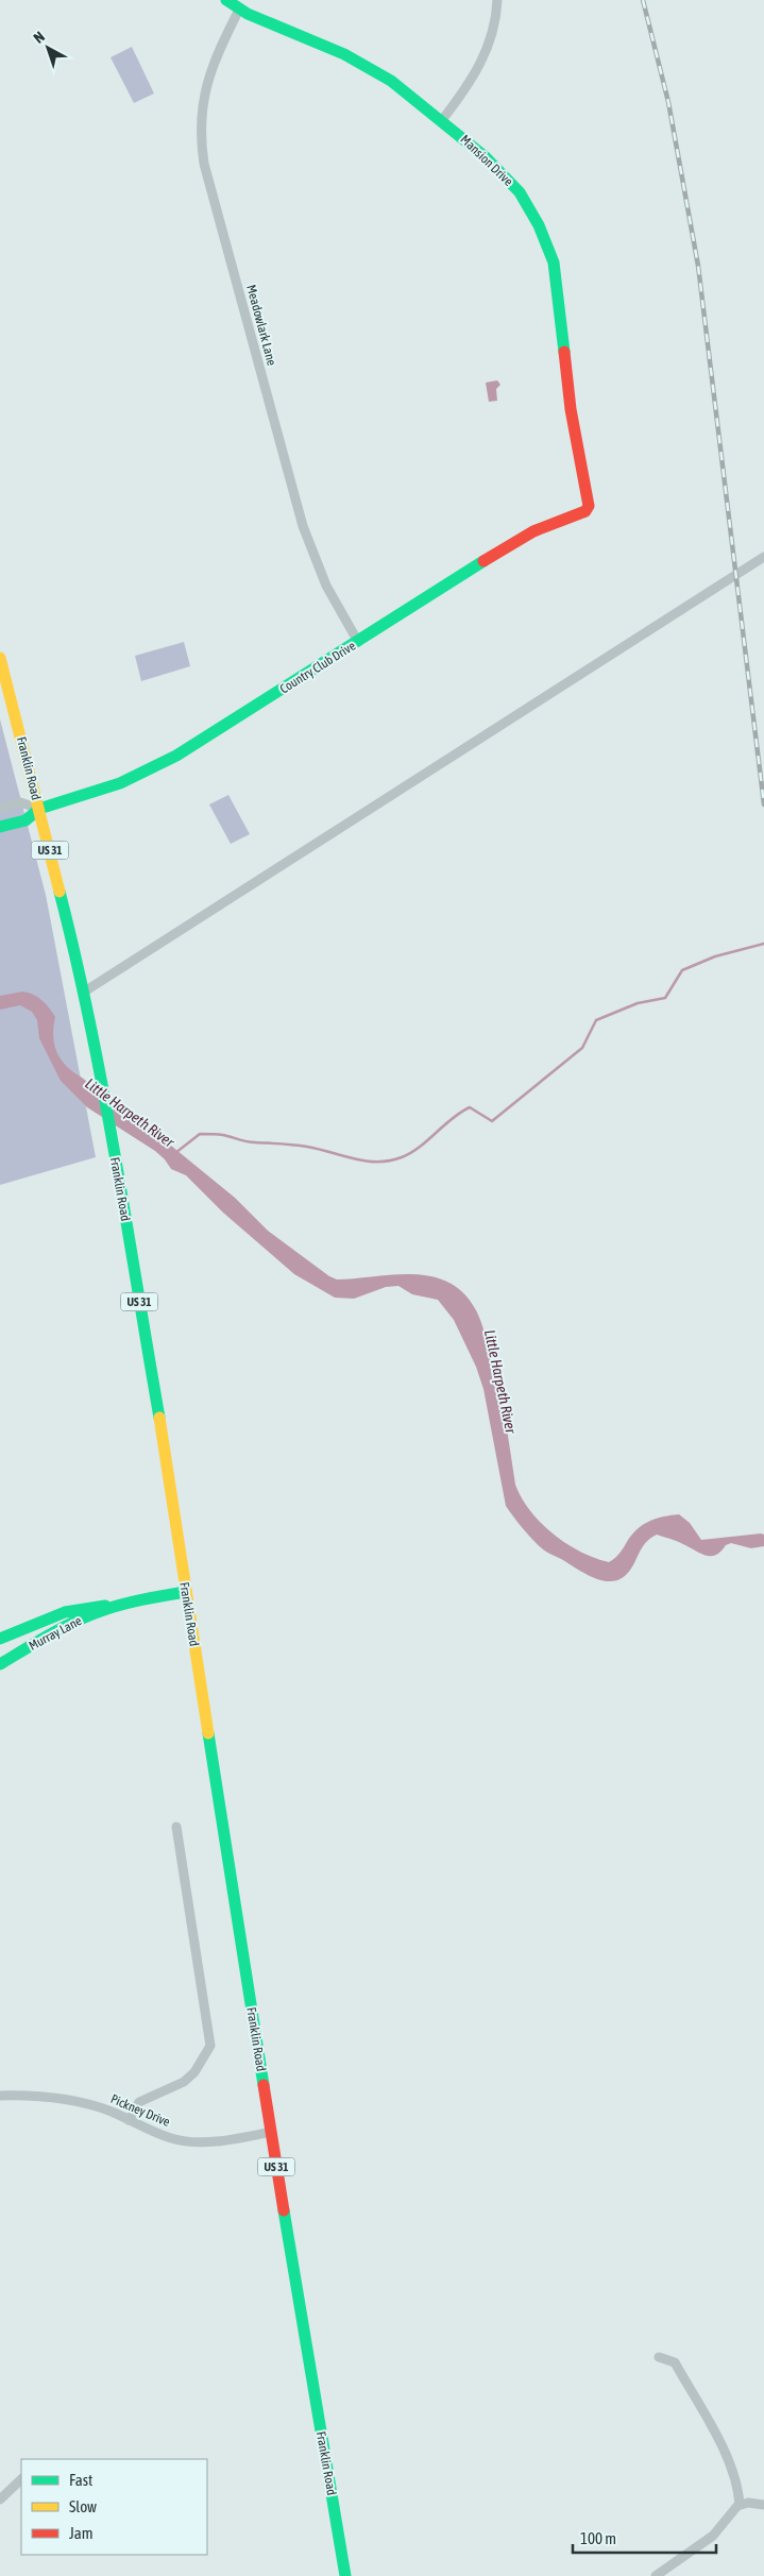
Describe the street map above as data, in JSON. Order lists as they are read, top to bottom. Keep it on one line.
{"streets":{"main road":["Mansion Drive","Country Club Drive","Franklin Road","US 31","Murray Lane"],"street":["Meadowlark Lane","Pickney Drive"]},"crossings":[["Mansion Drive","Meadowlark Lane"],["Mansion Drive","Country Club Drive"],["Meadowlark Lane","Country Club Drive"],["Country Club Drive","Franklin Road"],["Franklin Road","Murray Lane"],["Franklin Road","Pickney Drive"]],"water":["Little Harpeth River"],"legend":["Fast","Slow","Jam"],"scale_bar":"100 m","north":"top left"}
